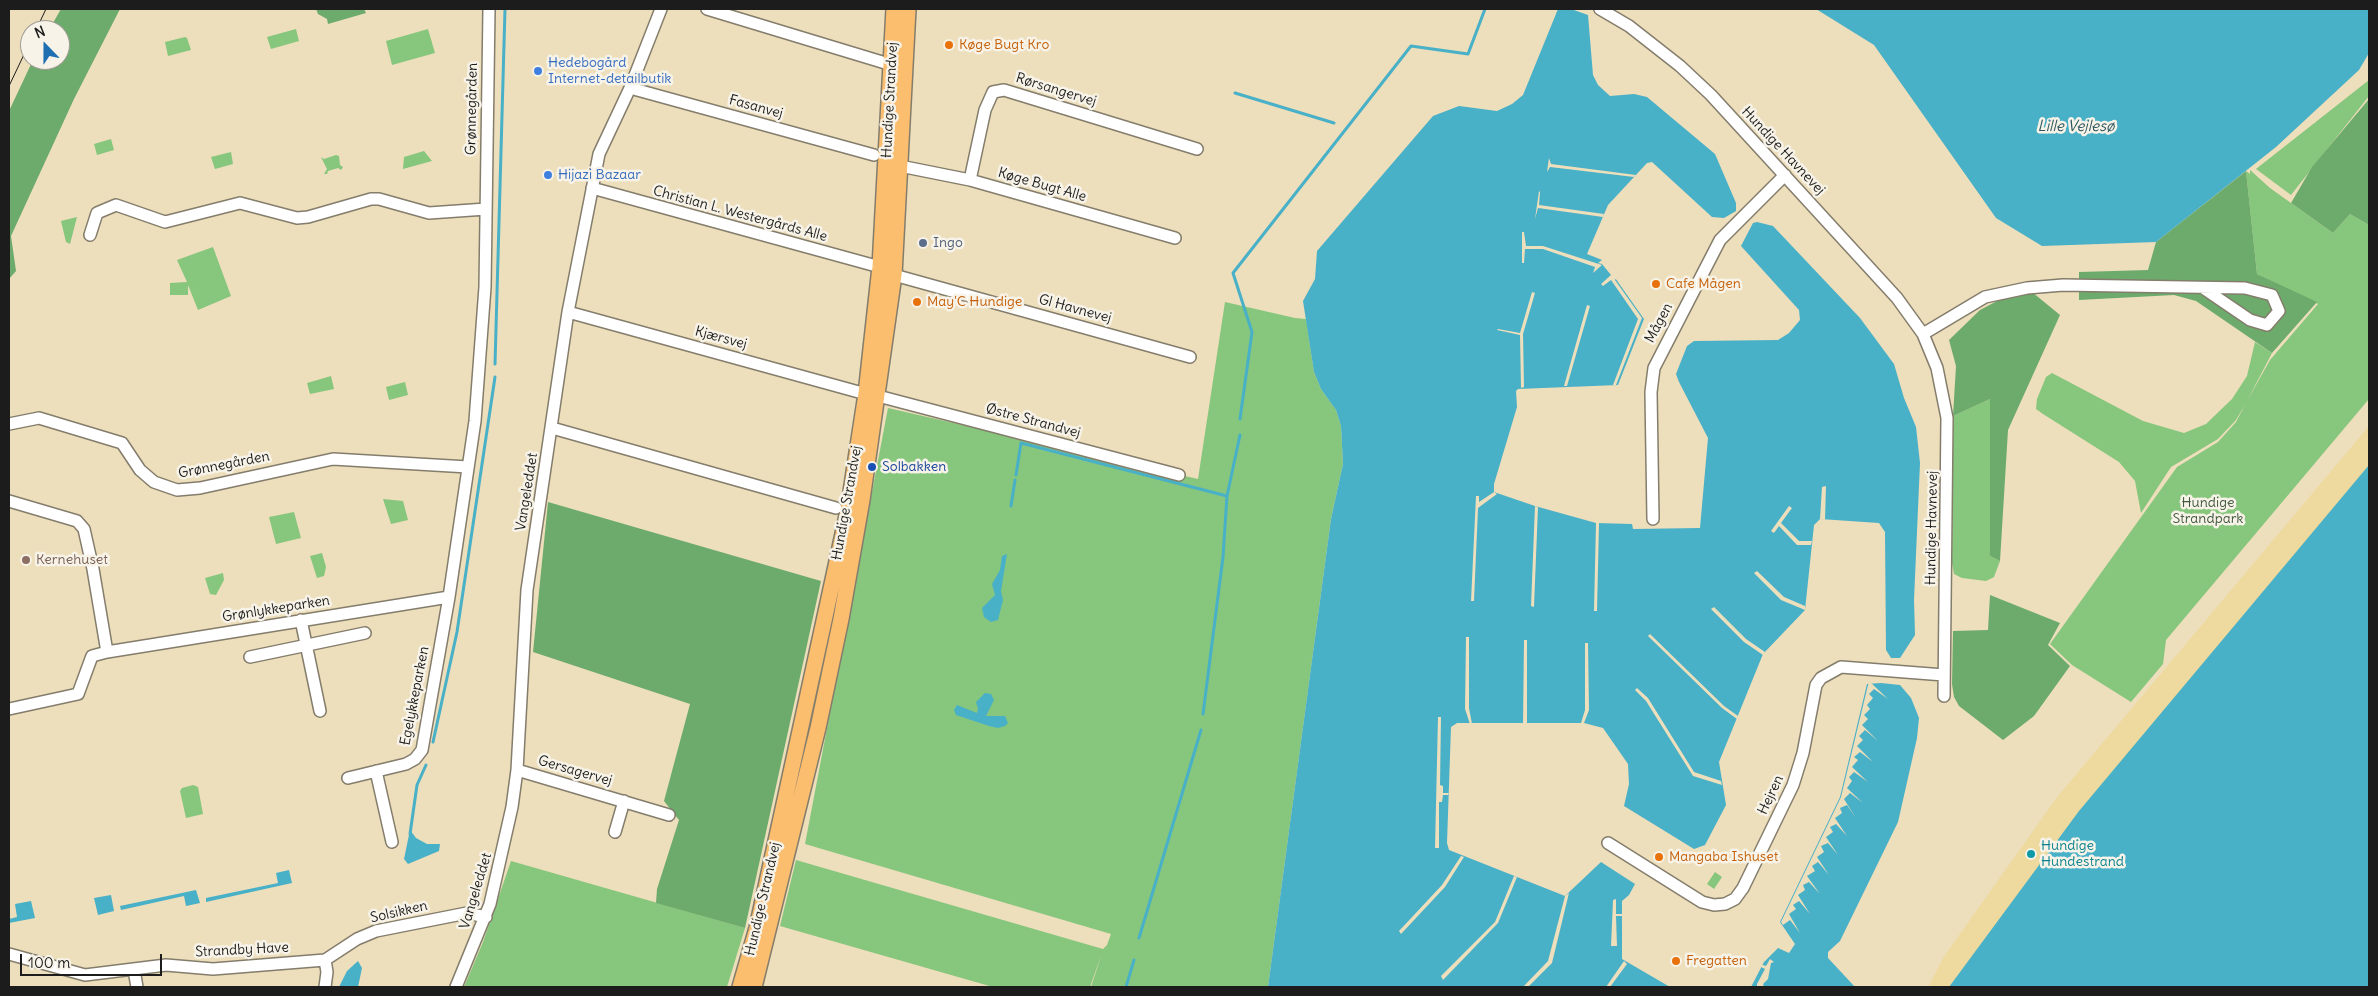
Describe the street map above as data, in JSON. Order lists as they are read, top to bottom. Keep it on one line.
{"streets":{"main road":["Hundige Strandvej"],"street":["Rørsangervej","Fasanvej","Grønnegården","Hundige Havnevej","Køge Bugt Alle","Christian L. Westergårds Alle","Gl Havnevej","Mågen","Kjærsvej","Østre Strandvej","Vangeleddet","Grønlykkeparken","Egelykkeparken","Gersagervej","Hejren","Solsikken","Strandby Have"]},"crossings":[["Rørsangervej","Køge Bugt Alle"],["Hundige Strandvej","Køge Bugt Alle"],["Hundige Strandvej","Christian L. Westergårds Alle"],["Hundige Strandvej","Gl Havnevej"],["Hundige Strandvej","Kjærsvej"],["Hundige Strandvej","Østre Strandvej"],["Fasanvej","Vangeleddet"],["Grønnegården","Grønlykkeparken"],["Grønnegården","Egelykkeparken"],["Hundige Havnevej","Mågen"],["Hundige Havnevej","Hejren"],["Christian L. Westergårds Alle","Vangeleddet"],["Kjærsvej","Østre Strandvej"],["Kjærsvej","Vangeleddet"],["Vangeleddet","Gersagervej"],["Vangeleddet","Solsikken"],["Grønlykkeparken","Egelykkeparken"],["Solsikken","Strandby Have"]],"water":["Lille Vejlesø"],"parks":["Hundige Strandpark"],"places":["Køge Bugt Kro","Hedebogård Internet-detailbutik","Hijazi Bazaar","Ingo","Cafe Mågen","May'C Hundige","Solbakken","Kernehuset","Hundige Hundestrand","Mangaba Ishuset","Fregatten"],"scale_bar":"100 m","north":"top"}
